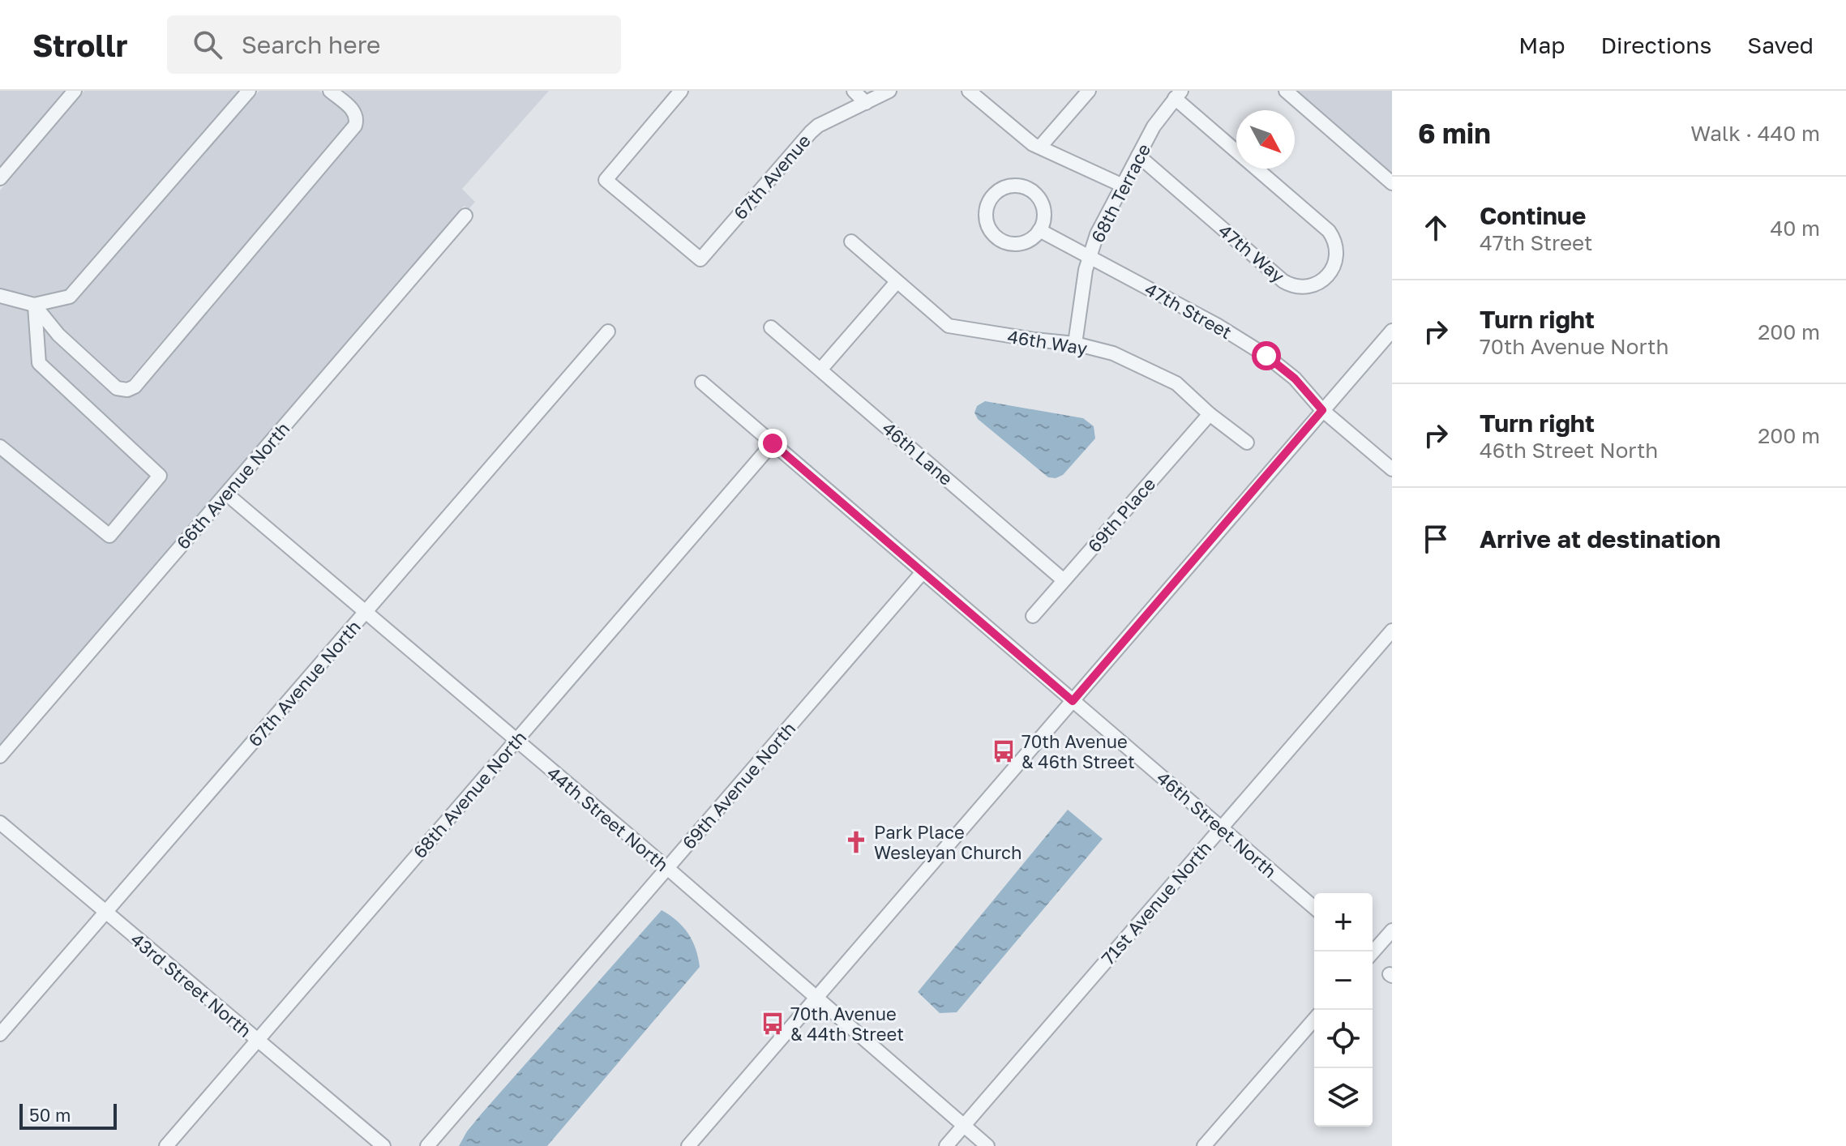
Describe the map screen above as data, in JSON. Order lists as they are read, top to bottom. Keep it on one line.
{"streets":{"street":["67th Avenue","68th Terrace","47th Way","47th Street","46th Way","46th Lane","66th Avenue North","69th Place","67th Avenue North","69th Avenue North","68th Avenue North","44th Street North","46th Street North","71st Avenue North","43rd Street North"]},"crossings":[["68th Terrace","47th Way"],["68th Terrace","47th Street"],["68th Terrace","46th Way"],["46th Way","69th Place"],["46th Lane","69th Place"],["66th Avenue North","44th Street North"],["67th Avenue North","44th Street North"],["67th Avenue North","43rd Street North"],["69th Avenue North","44th Street North"],["69th Avenue North","46th Street North"],["68th Avenue North","44th Street North"],["68th Avenue North","46th Street North"],["68th Avenue North","43rd Street North"],["44th Street North","71st Avenue North"],["46th Street North","71st Avenue North"]],"places":{"bus stop":["70th Avenue & 46th Street","70th Avenue & 44th Street"],"church":["Park Place Wesleyan Church"]},"scale_bar":"50 m","north":"bottom right","page":{"header":"Strollr","search":"Search here","nav":["Map","Directions","Saved"],"heading":["6 min","Walk · 440 m"],"list":[["Continue","47th Street","40 m"],["Turn right","70th Avenue North","200 m"],["Turn right","46th Street North","200 m"],"Arrive at destination"],"map_buttons":["+","−"],"scale":"50 m"}}
